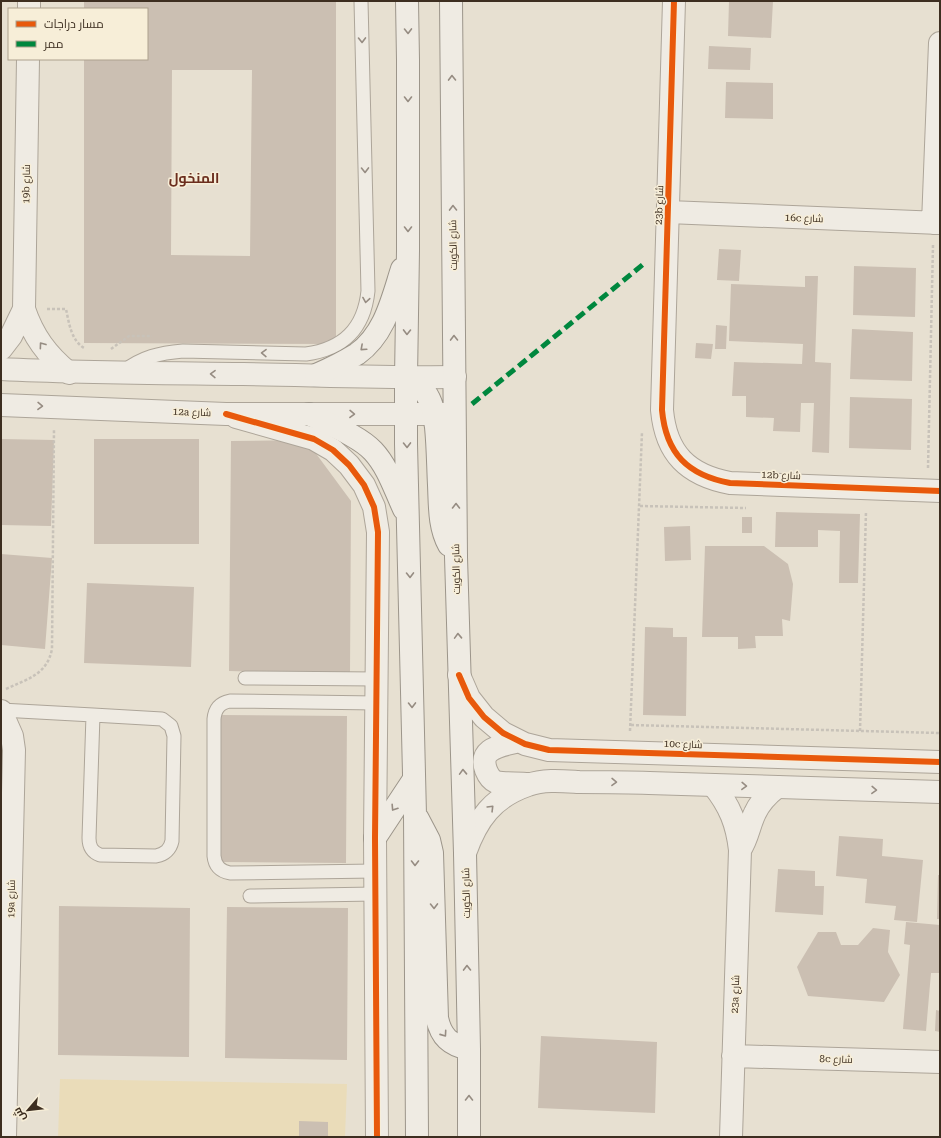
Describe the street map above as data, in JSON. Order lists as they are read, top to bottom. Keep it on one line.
{"streets":{"street":["19b شارع","23b شارع","16c شارع","شارع الكويت","12a شارع","12b شارع","10c شارع","19a شارع","23a شارع","8c شارع"]},"crossings":[["23b شارع","16c شارع"],["23b شارع","12b شارع"],["شارع الكويت","12a شارع"],["شارع الكويت","10c شارع"],["23a شارع","8c شارع"]],"districts":["المنخول"],"legend":["مسار دراجات","ممر"],"north":"bottom left"}
